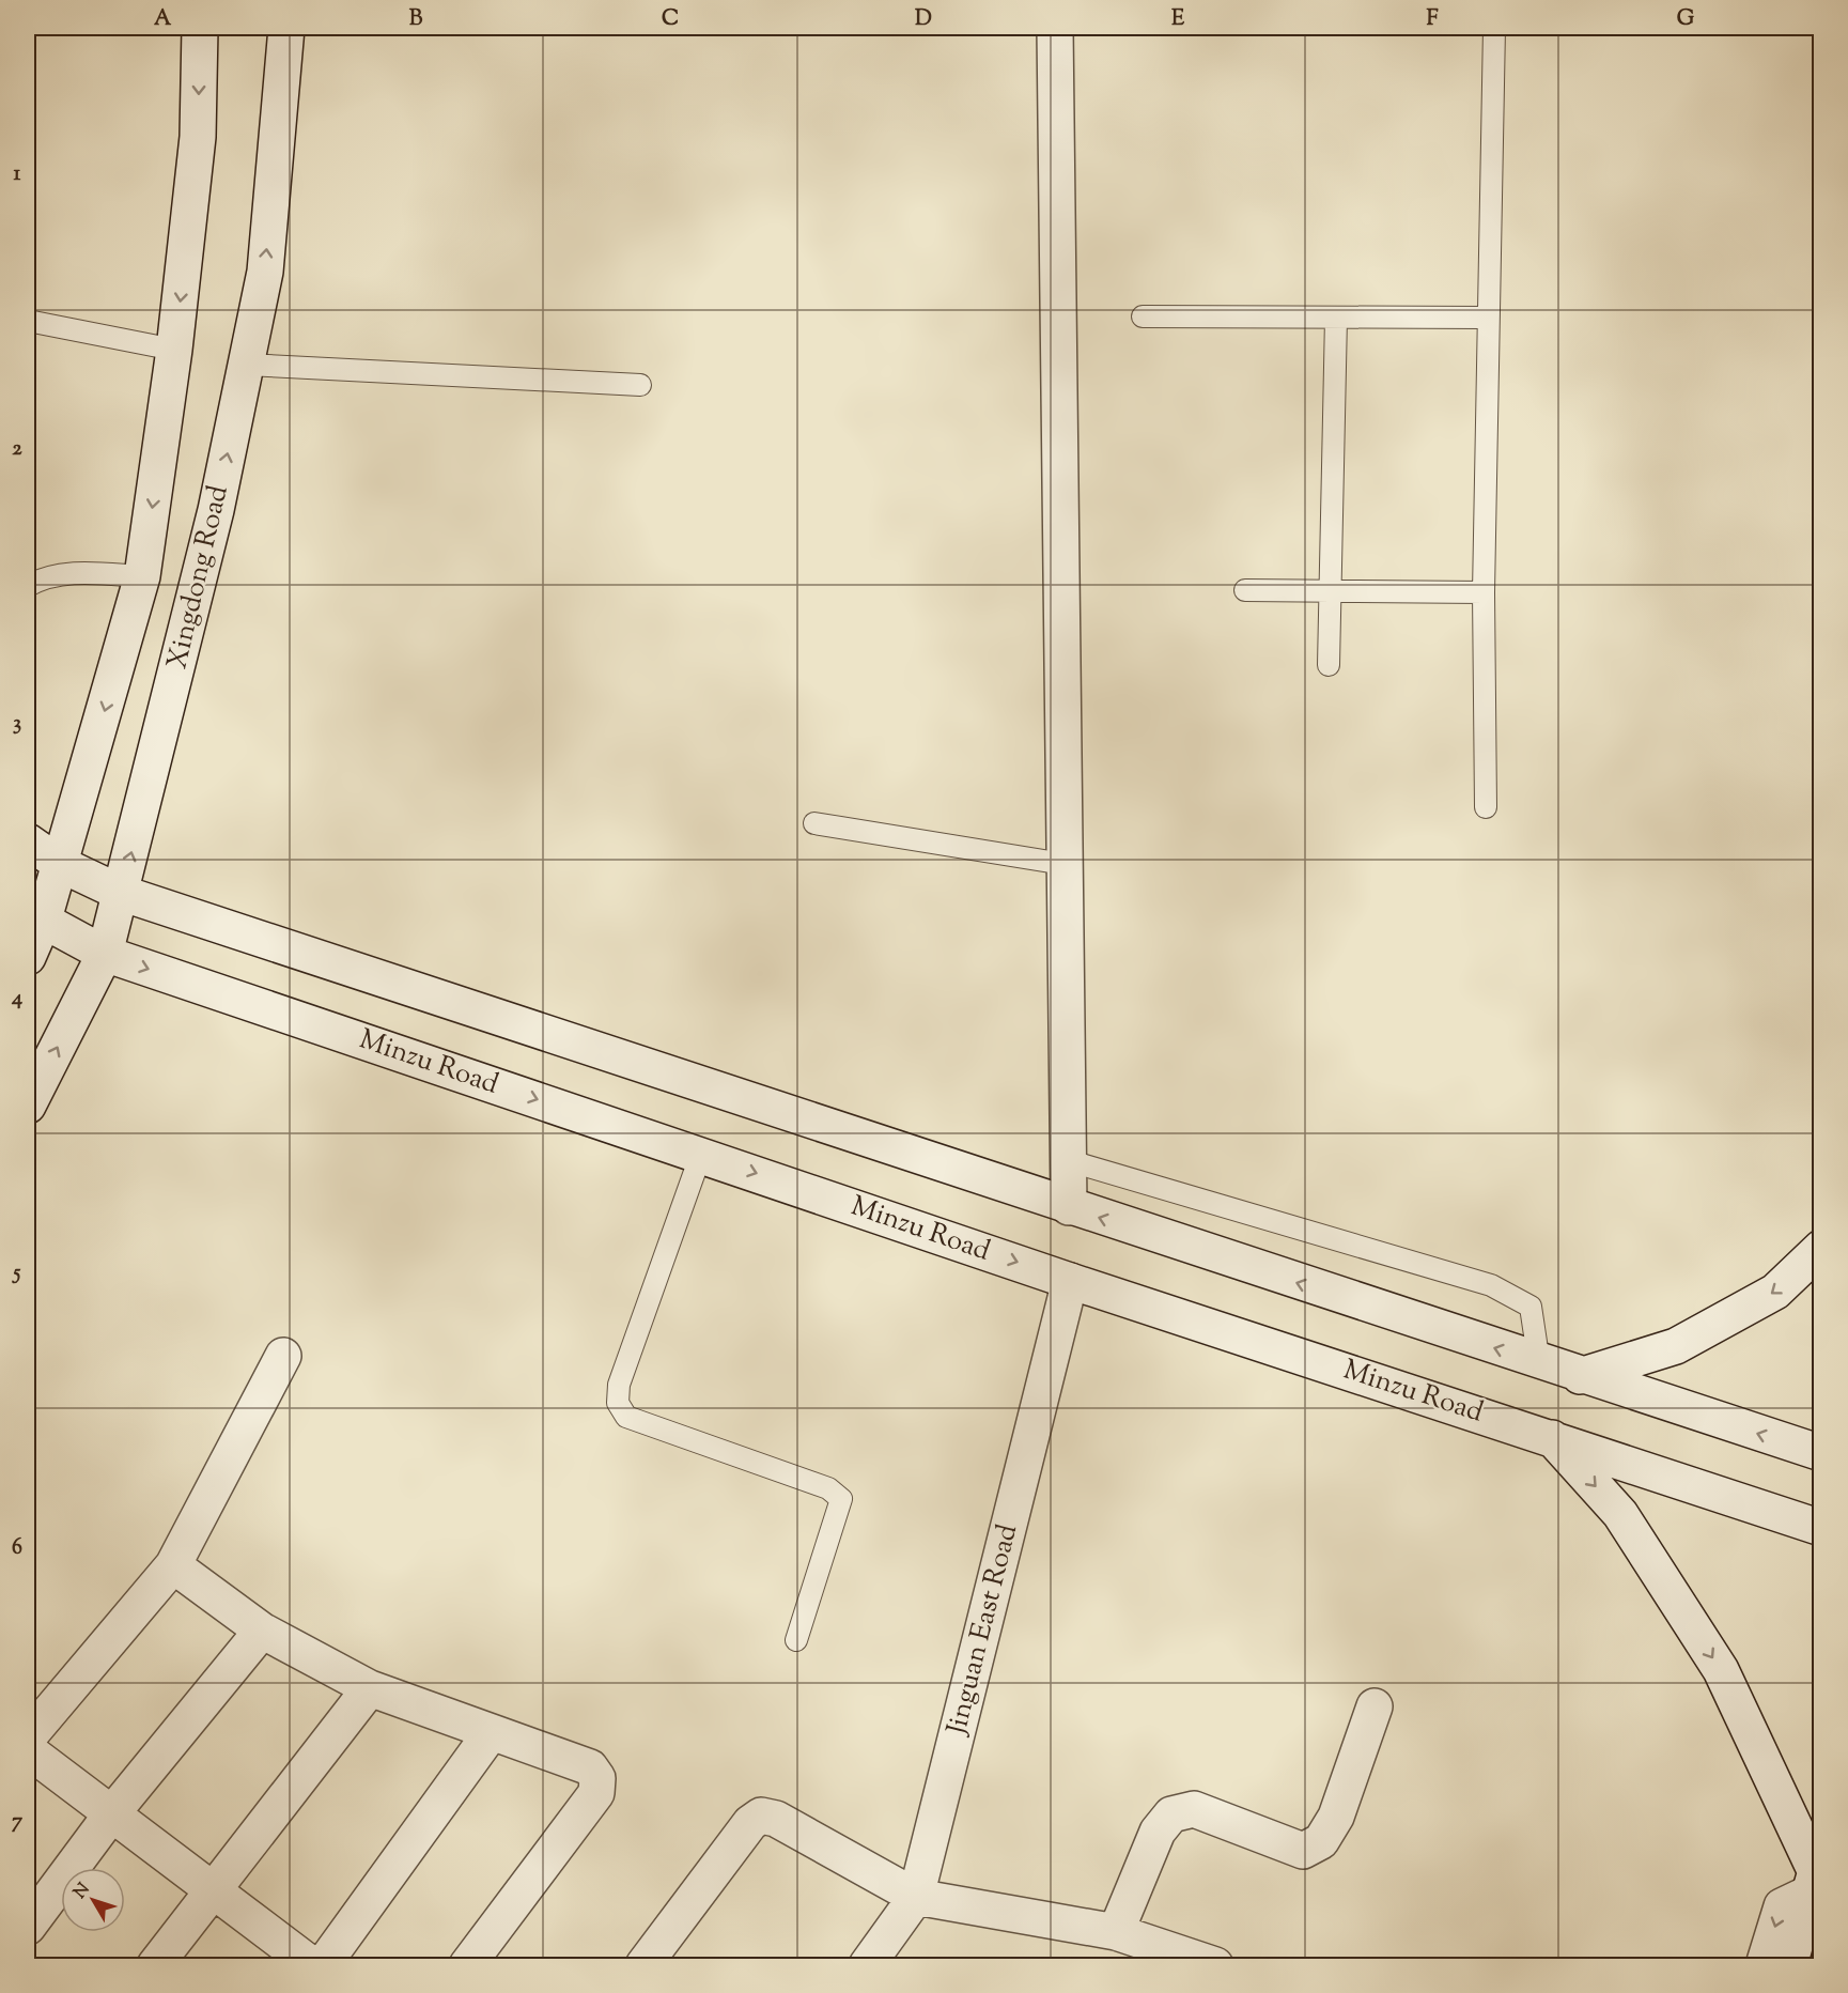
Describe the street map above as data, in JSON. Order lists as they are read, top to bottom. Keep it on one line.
{"streets":{"street":["Xingdong Road","Minzu Road","Jinguan East Road"]},"crossings":[["Xingdong Road","Minzu Road"],["Minzu Road","Jinguan East Road"]],"north":"top left","grid":{"columns":["A","B","C","D","E","F","G"],"rows":["1","2","3","4","5","6","7"]}}
